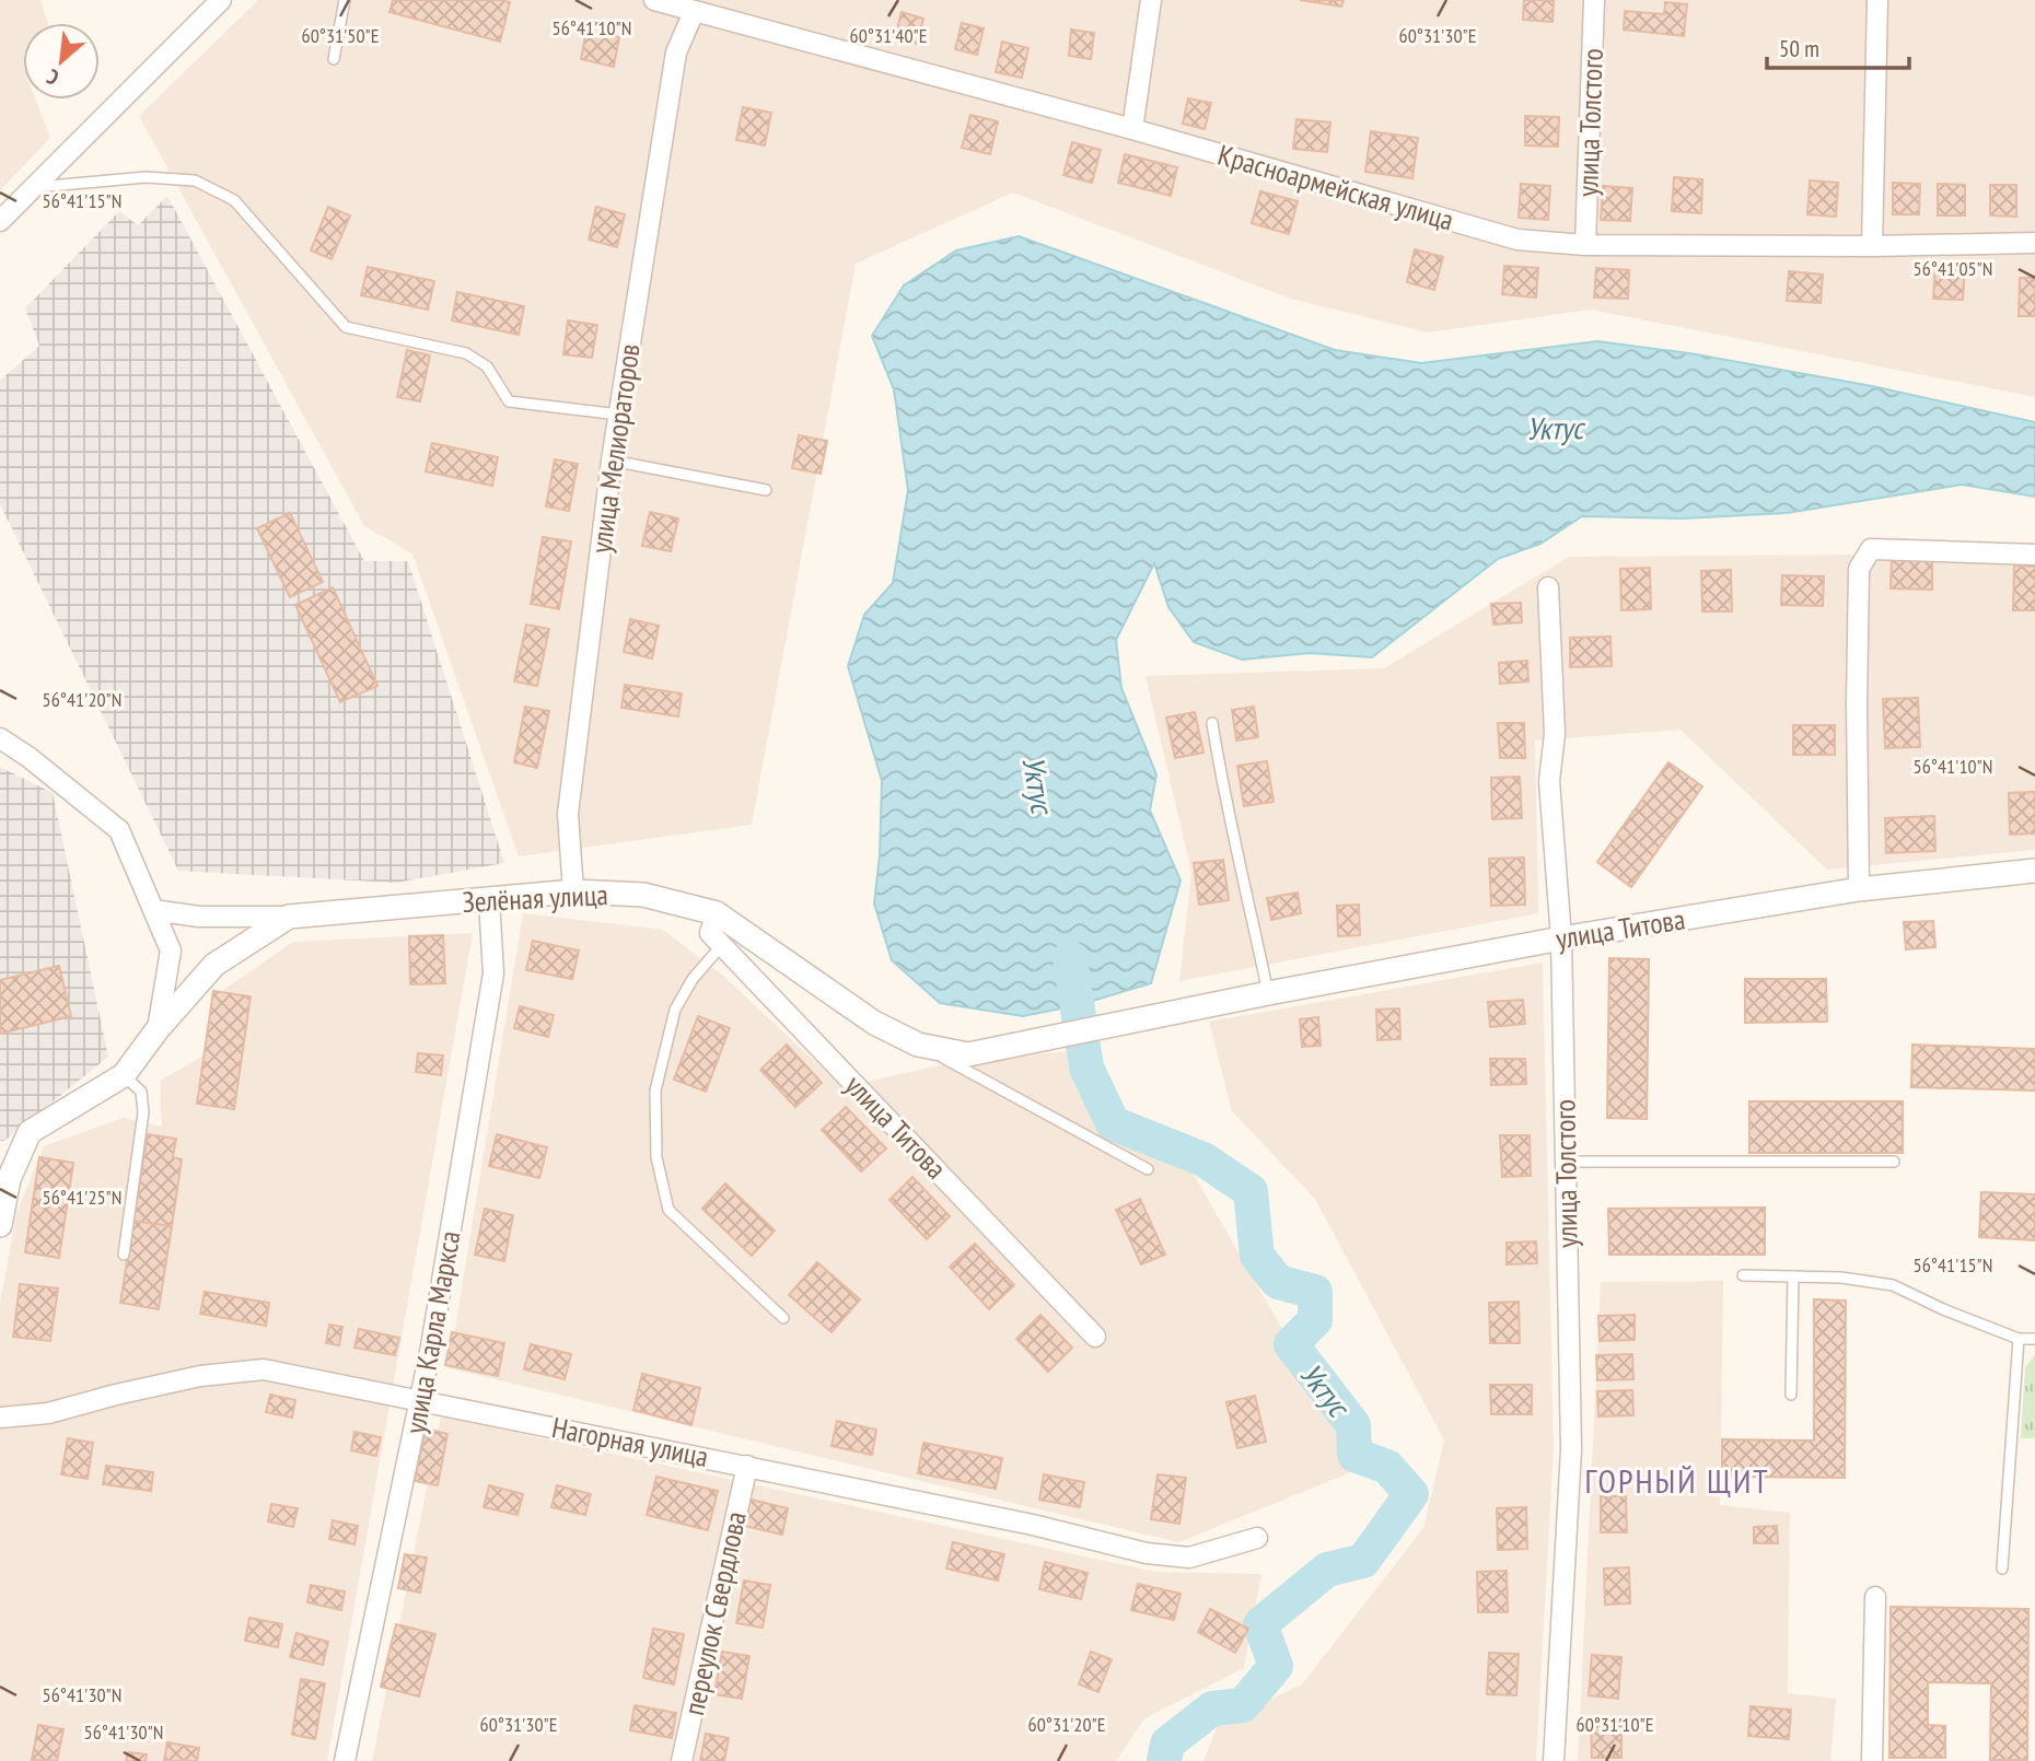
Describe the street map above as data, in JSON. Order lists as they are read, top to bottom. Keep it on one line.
{"streets":{"street":["улица Толстого","Красноармейская улица","улица Мелиораторов","Зелёная улица","улица Титова","улица Карла Маркса","Нагорная улица","переулок Свердлова"]},"crossings":[["улица Толстого","Красноармейская улица"],["улица Толстого","улица Титова"],["Красноармейская улица","улица Мелиораторов"],["улица Мелиораторов","Зелёная улица"],["Зелёная улица","улица Титова"],["Зелёная улица","улица Карла Маркса"],["улица Карла Маркса","Нагорная улица"],["Нагорная улица","переулок Свердлова"]],"districts":["ГОРНЫЙ ЩИТ"],"water":["Уктус"],"scale_bar":"50 m","north":"bottom left","coordinates":["56°41'10\"N","60°31'50\"E","60°31'40\"E","60°31'30\"E","56°41'15\"N","56°41'05\"N","56°41'20\"N","56°41'25\"N","56°41'30\"N","60°31'20\"E","60°31'10\"E"]}
